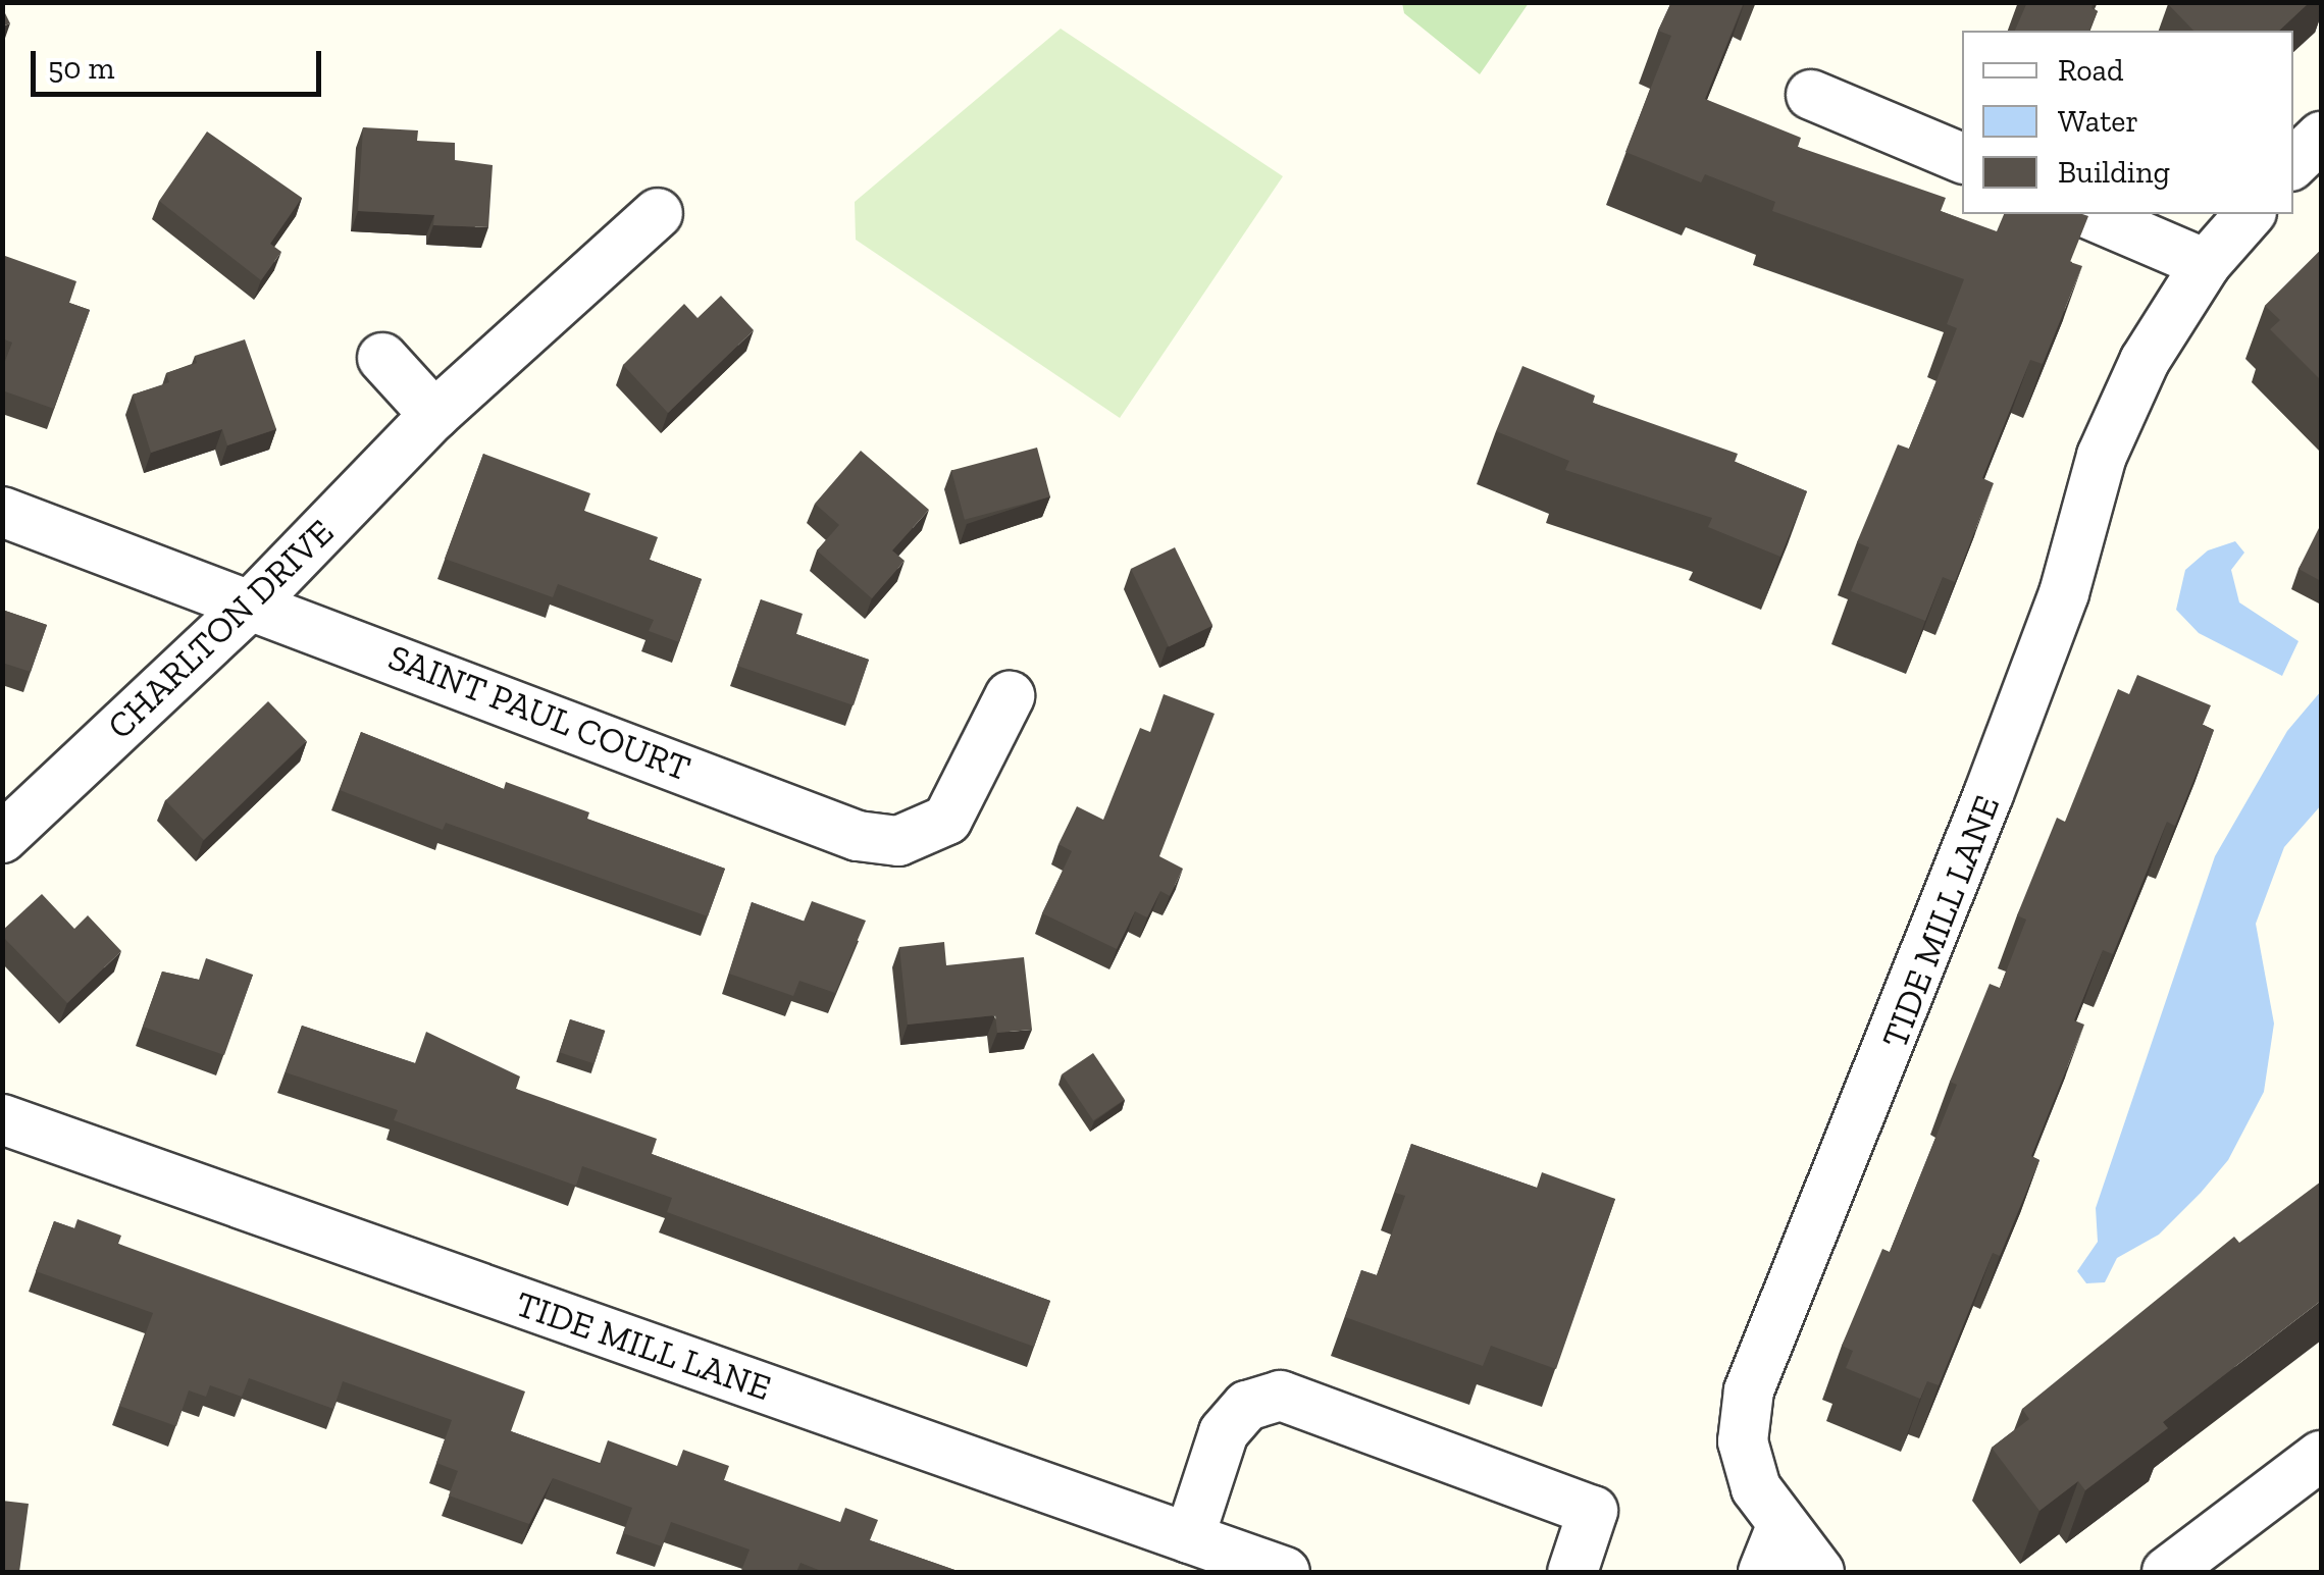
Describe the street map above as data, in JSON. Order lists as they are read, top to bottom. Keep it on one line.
{"streets":{"street":["CHARLTON DRIVE","SAINT PAUL COURT","TIDE MILL LANE"]},"crossings":[["CHARLTON DRIVE","SAINT PAUL COURT"]],"legend":["Road","Water","Building"],"scale_bar":"50 m"}
